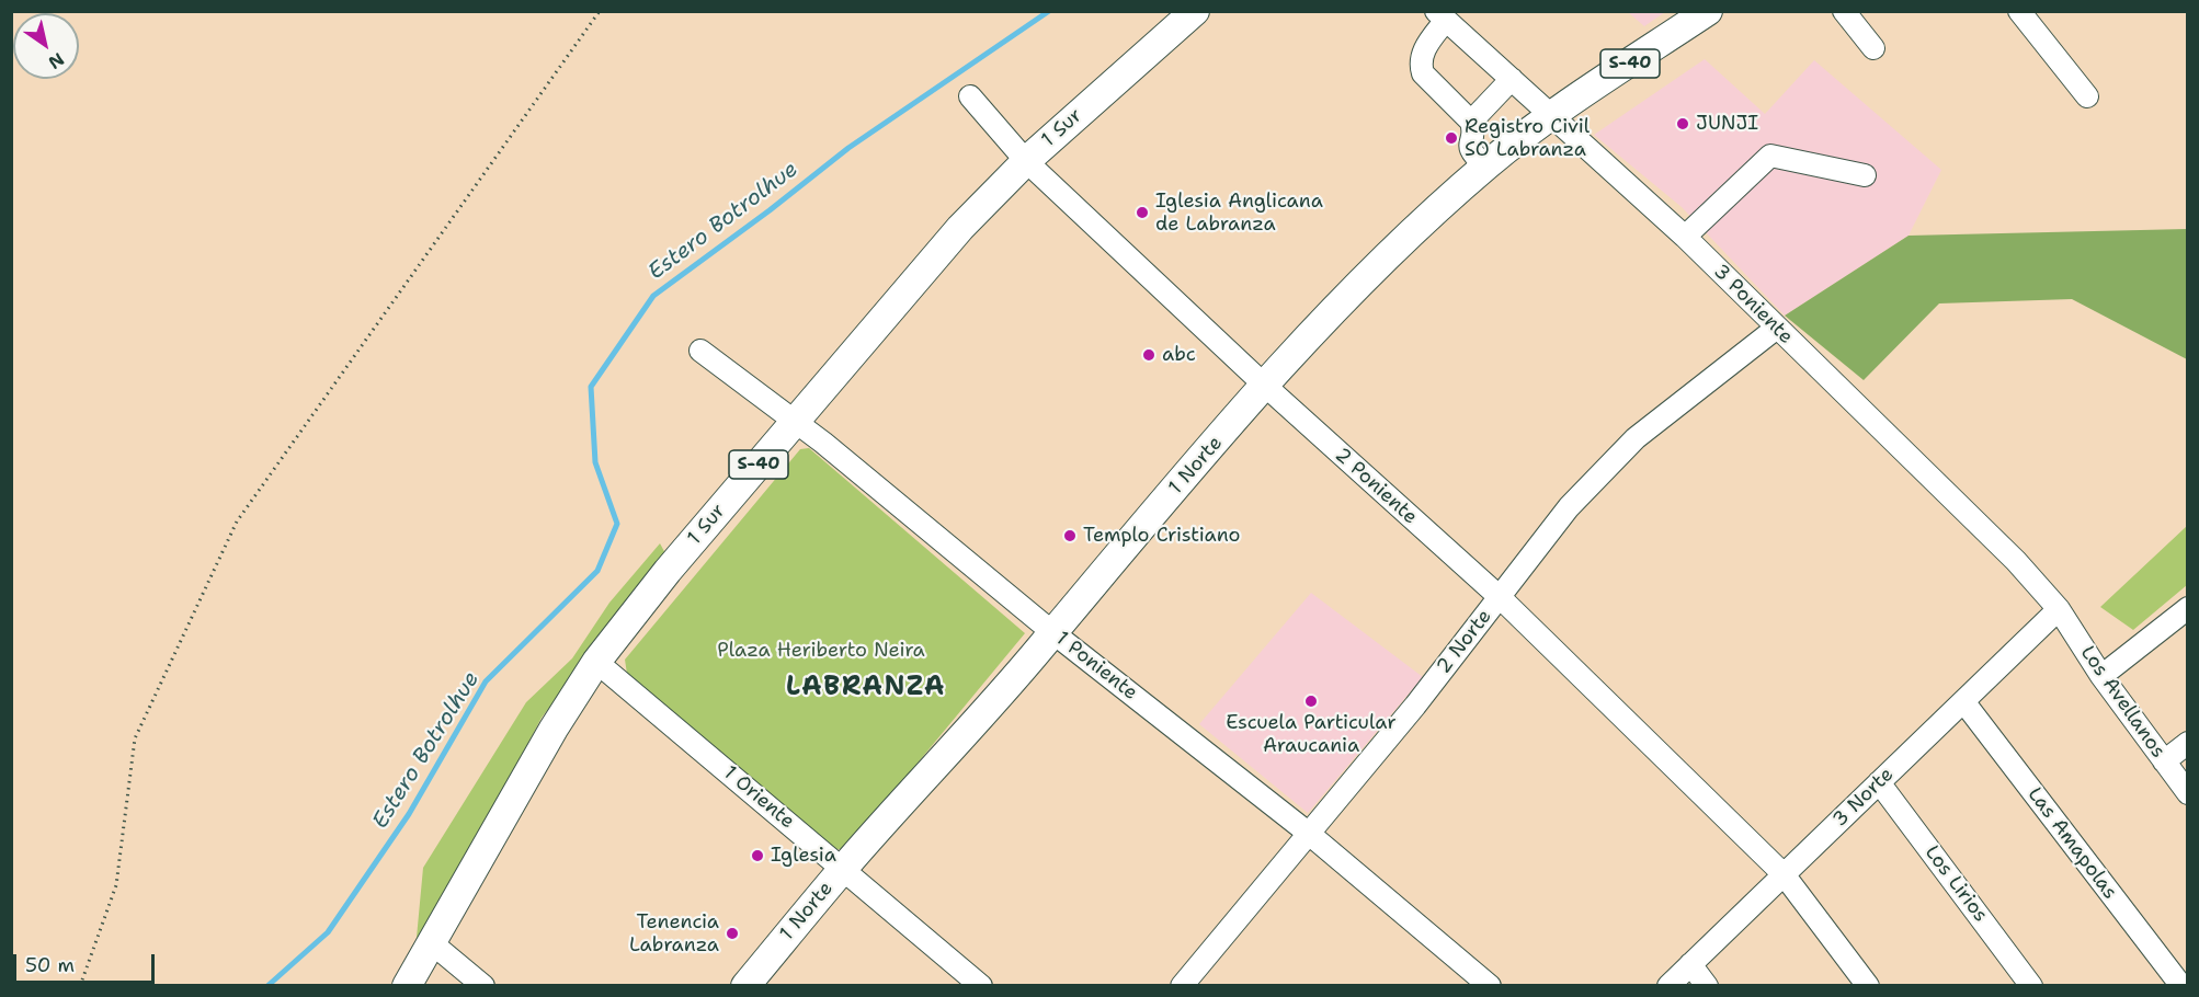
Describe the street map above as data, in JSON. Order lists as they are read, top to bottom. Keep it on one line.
{"streets":{"main road":["S-40","1 Sur","1 Norte"],"street":["3 Poniente","2 Poniente","2 Norte","1 Poniente","Los Avellanos","1 Oriente","3 Norte","Las Amapolas","Los Lirios"]},"crossings":[["1 Sur","2 Poniente"],["1 Sur","1 Poniente"],["1 Sur","1 Oriente"],["3 Poniente","1 Norte"],["3 Poniente","2 Norte"],["3 Poniente","Los Avellanos"],["3 Poniente","3 Norte"],["1 Norte","2 Poniente"],["1 Norte","1 Poniente"],["1 Norte","1 Oriente"],["2 Poniente","2 Norte"],["2 Poniente","3 Norte"],["2 Norte","1 Poniente"],["Los Avellanos","3 Norte"],["3 Norte","Las Amapolas"],["3 Norte","Los Lirios"]],"districts":["LABRANZA"],"water":["Estero Botrolhue"],"parks":["Plaza Heriberto Neira"],"places":["JUNJI","Registro Civil SO Labranza","Iglesia Anglicana de Labranza","abc","Templo Cristiano","Escuela Particular Araucania","Iglesia","Tenencia Labranza"],"scale_bar":"50 m","north":"bottom right"}
